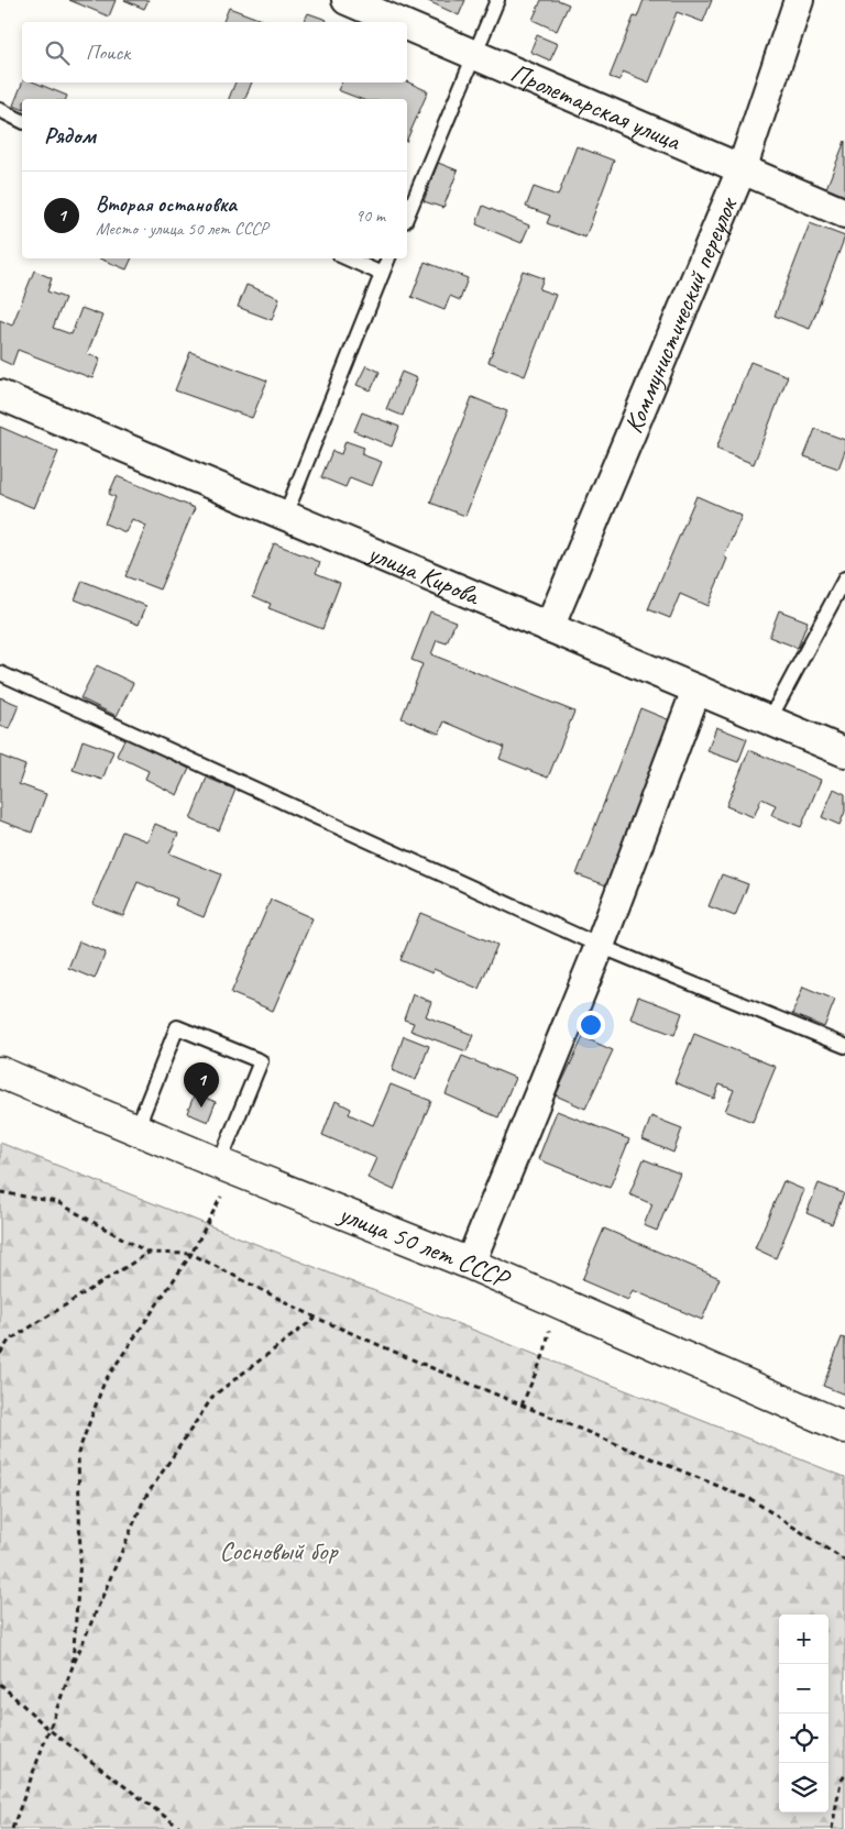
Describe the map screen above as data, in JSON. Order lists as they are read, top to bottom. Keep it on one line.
{"streets":{"street":["Пролетарская улица","Коммунистический переулок","улица Кирова","улица 50 лет СССР"]},"crossings":[["Пролетарская улица","Коммунистический переулок"],["Коммунистический переулок","улица Кирова"]],"parks":["Сосновый бор"],"page":{"search":"Поиск","heading":"Рядом","list":[{"mark":"1","name":"Вторая остановка","note":"Место · улица 50 лет СССР","value":"90 m"}],"pins":"1","map_buttons":["+","−"]}}
